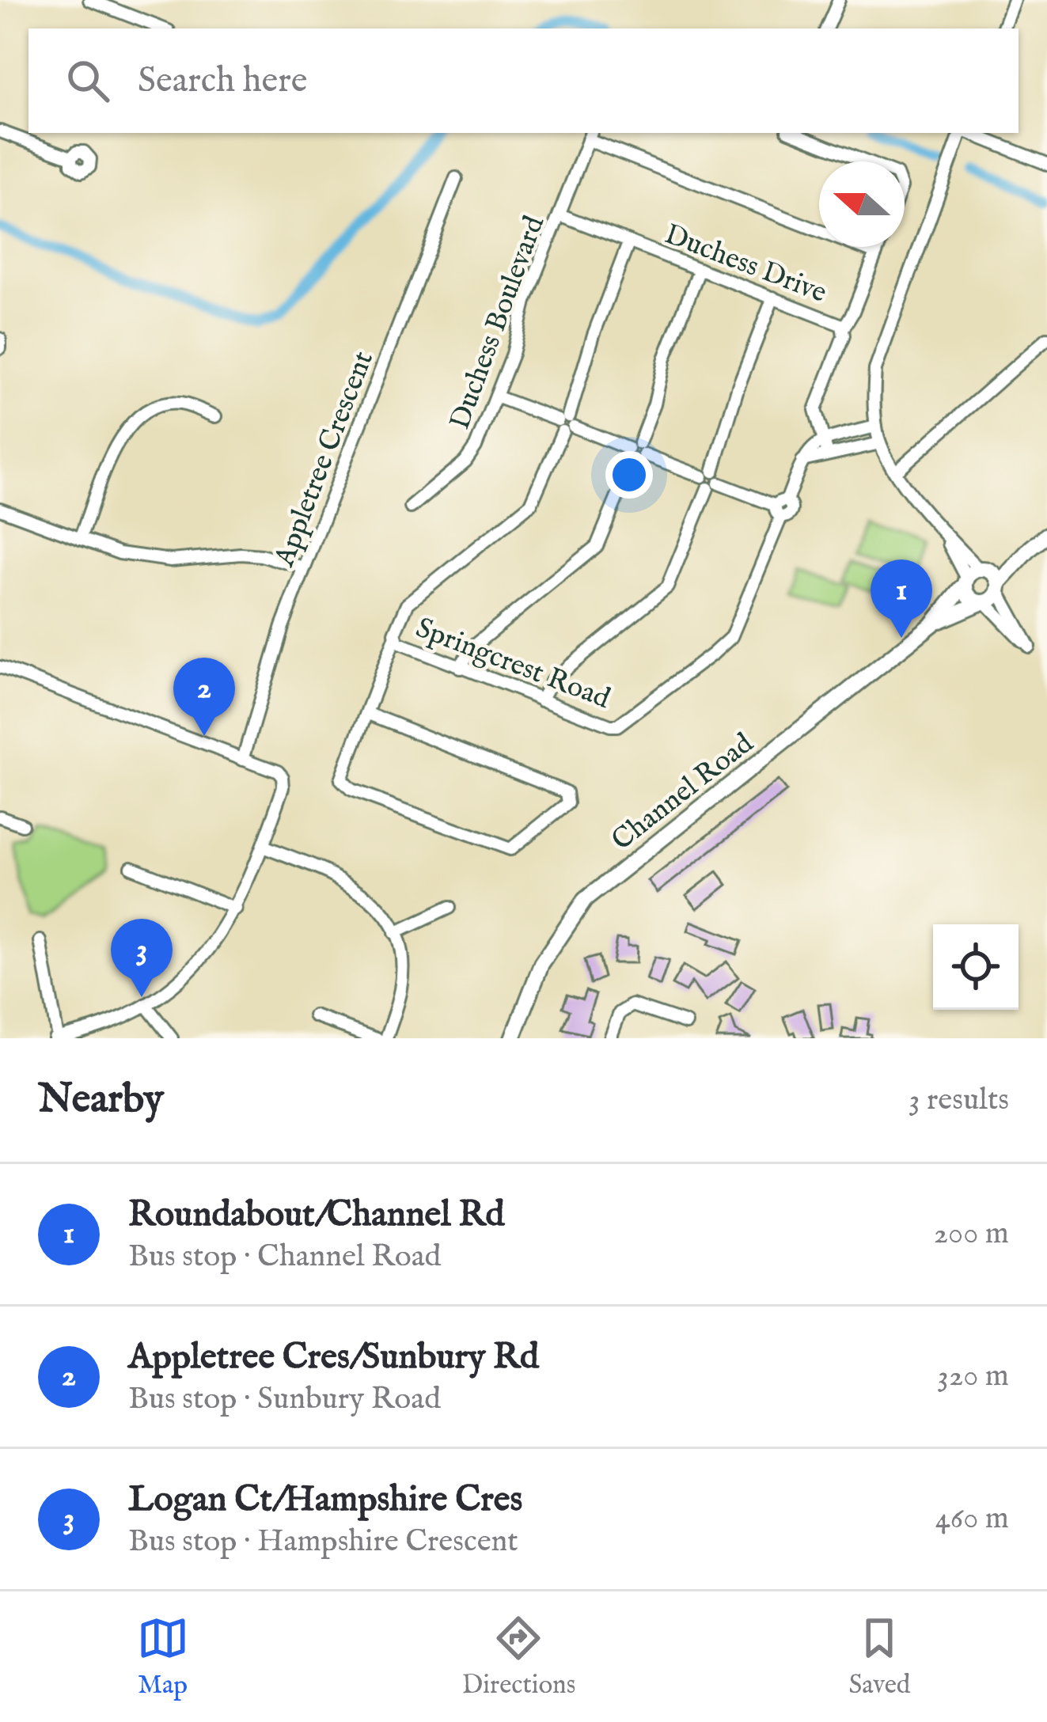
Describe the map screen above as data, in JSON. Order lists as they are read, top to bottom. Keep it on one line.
{"streets":{"street":["Duchess Drive","Duchess Boulevard","Appletree Crescent","Springcrest Road","Channel Road"]},"crossings":[["Duchess Drive","Duchess Boulevard"],["Duchess Drive","Springcrest Road"]],"north":"left","page":{"search":"Search here","pins":["1","2","3"],"heading":["Nearby","3 results"],"list":[{"mark":"1","name":"Roundabout/Channel Rd","note":"Bus stop · Channel Road","value":"200 m"},{"mark":"2","name":"Appletree Cres/Sunbury Rd","note":"Bus stop · Sunbury Road","value":"320 m"},{"mark":"3","name":"Logan Ct/Hampshire Cres","note":"Bus stop · Hampshire Crescent","value":"460 m"}],"nav":["Map","Directions","Saved"]}}
